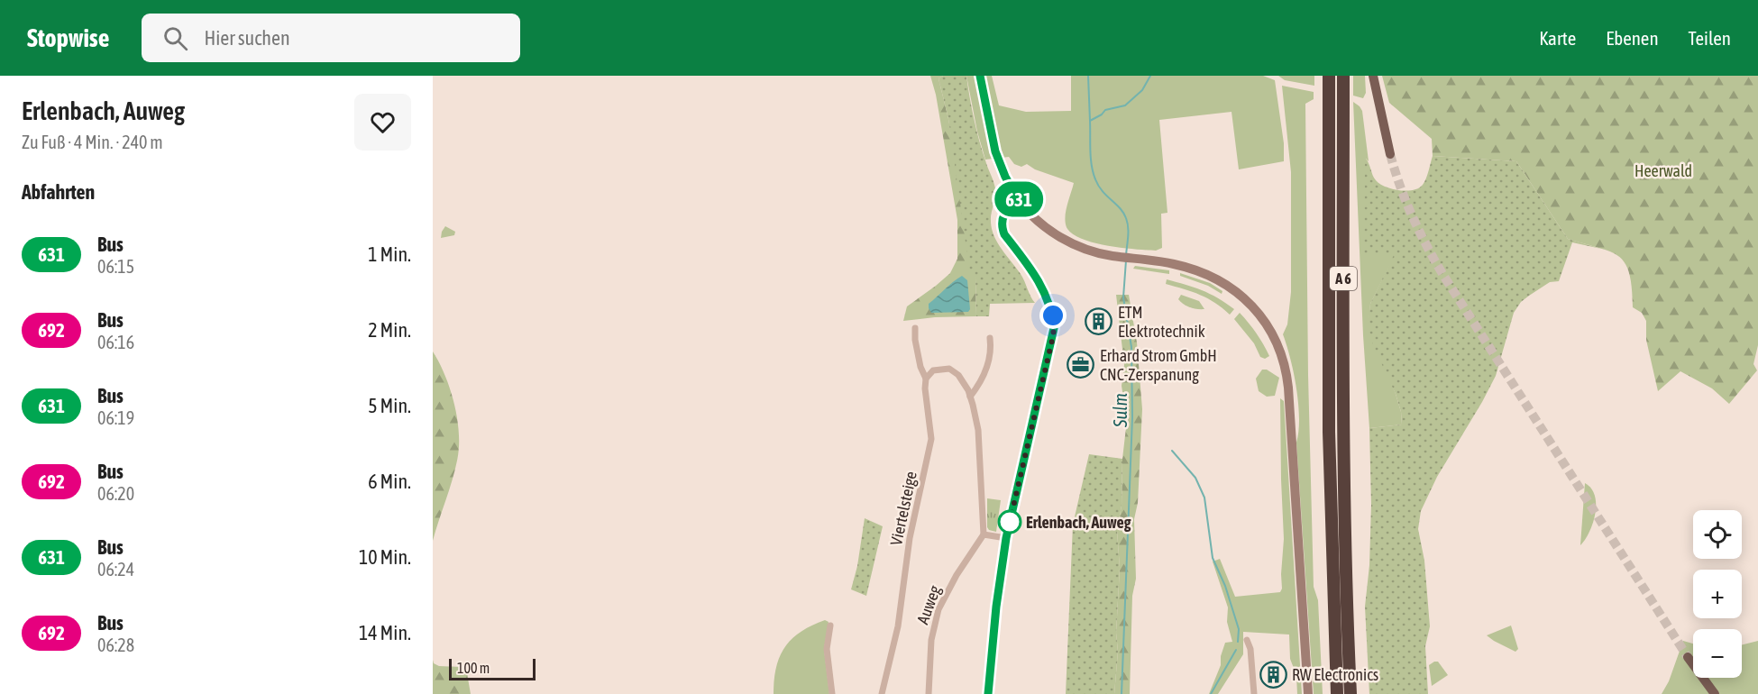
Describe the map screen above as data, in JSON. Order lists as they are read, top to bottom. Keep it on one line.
{"streets":{"highway":["A 6"],"street":["Viertelsteige","Auweg"]},"water":["Sulm"],"parks":["Heerwald"],"places":{"building":["ETM Elektrotechnik","RW Electronics"],"office":["Erhard Strom GmbH CNC-Zerspanung"],"other":["Erlenbach, Auweg"]},"lines":["bus line 631"],"scale_bar":"100 m","page":{"header":"Stopwise","search":"Hier suchen","nav":["Karte","Ebenen","Teilen"],"heading":[["Erlenbach, Auweg","Zu Fuß · 4 Min. · 240 m"],"Abfahrten"],"on_map":"631","list":[{"mark":"631","name":"Bus","note":"06:15","value":"1 Min."},{"mark":"692","name":"Bus","note":"06:16","value":"2 Min."},{"mark":"631","name":"Bus","note":"06:19","value":"5 Min."},{"mark":"692","name":"Bus","note":"06:20","value":"6 Min."},{"mark":"631","name":"Bus","note":"06:24","value":"10 Min."},{"mark":"692","name":"Bus","note":"06:28","value":"14 Min."}],"map_buttons":["+","−"],"scale":"100 m"}}
